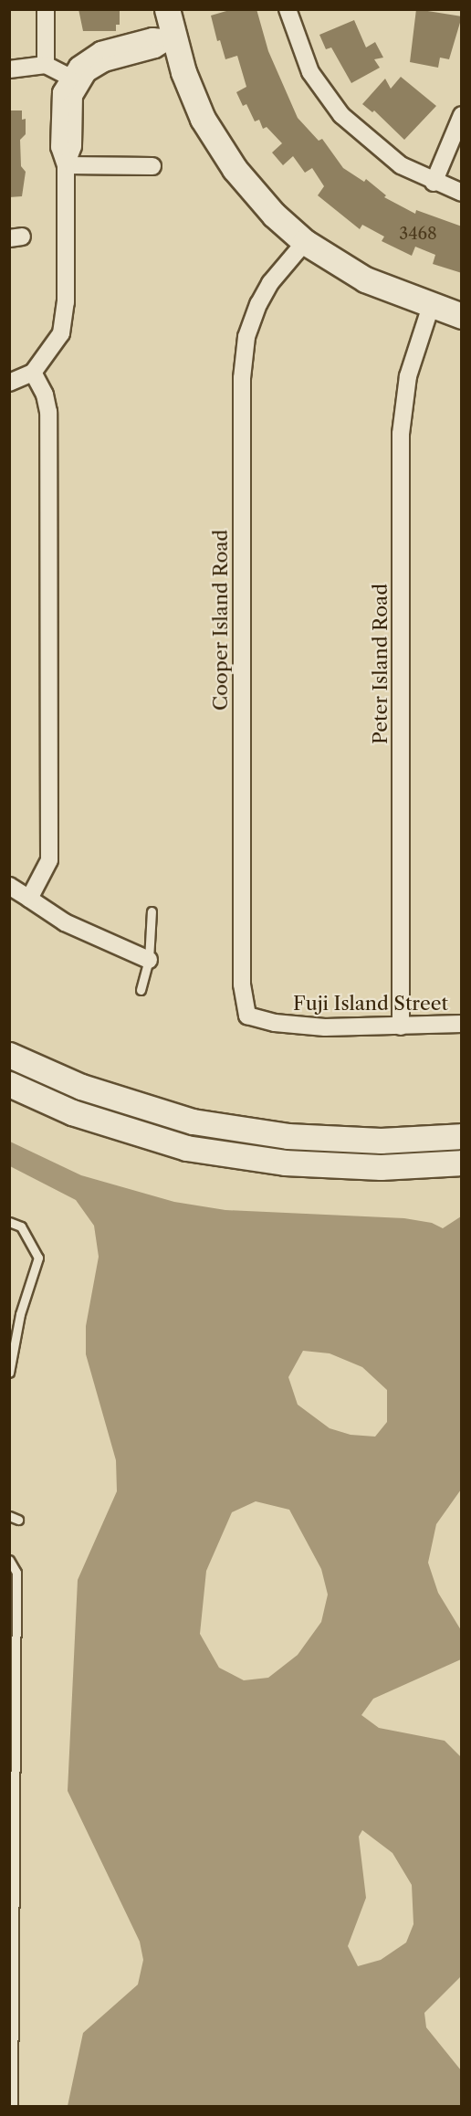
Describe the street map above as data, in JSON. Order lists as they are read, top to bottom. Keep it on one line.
{"streets":{"street":["Cooper Island Road","Peter Island Road","Fuji Island Street"]},"crossings":[["Cooper Island Road","Fuji Island Street"],["Peter Island Road","Fuji Island Street"]],"house_numbers":["3468"]}
